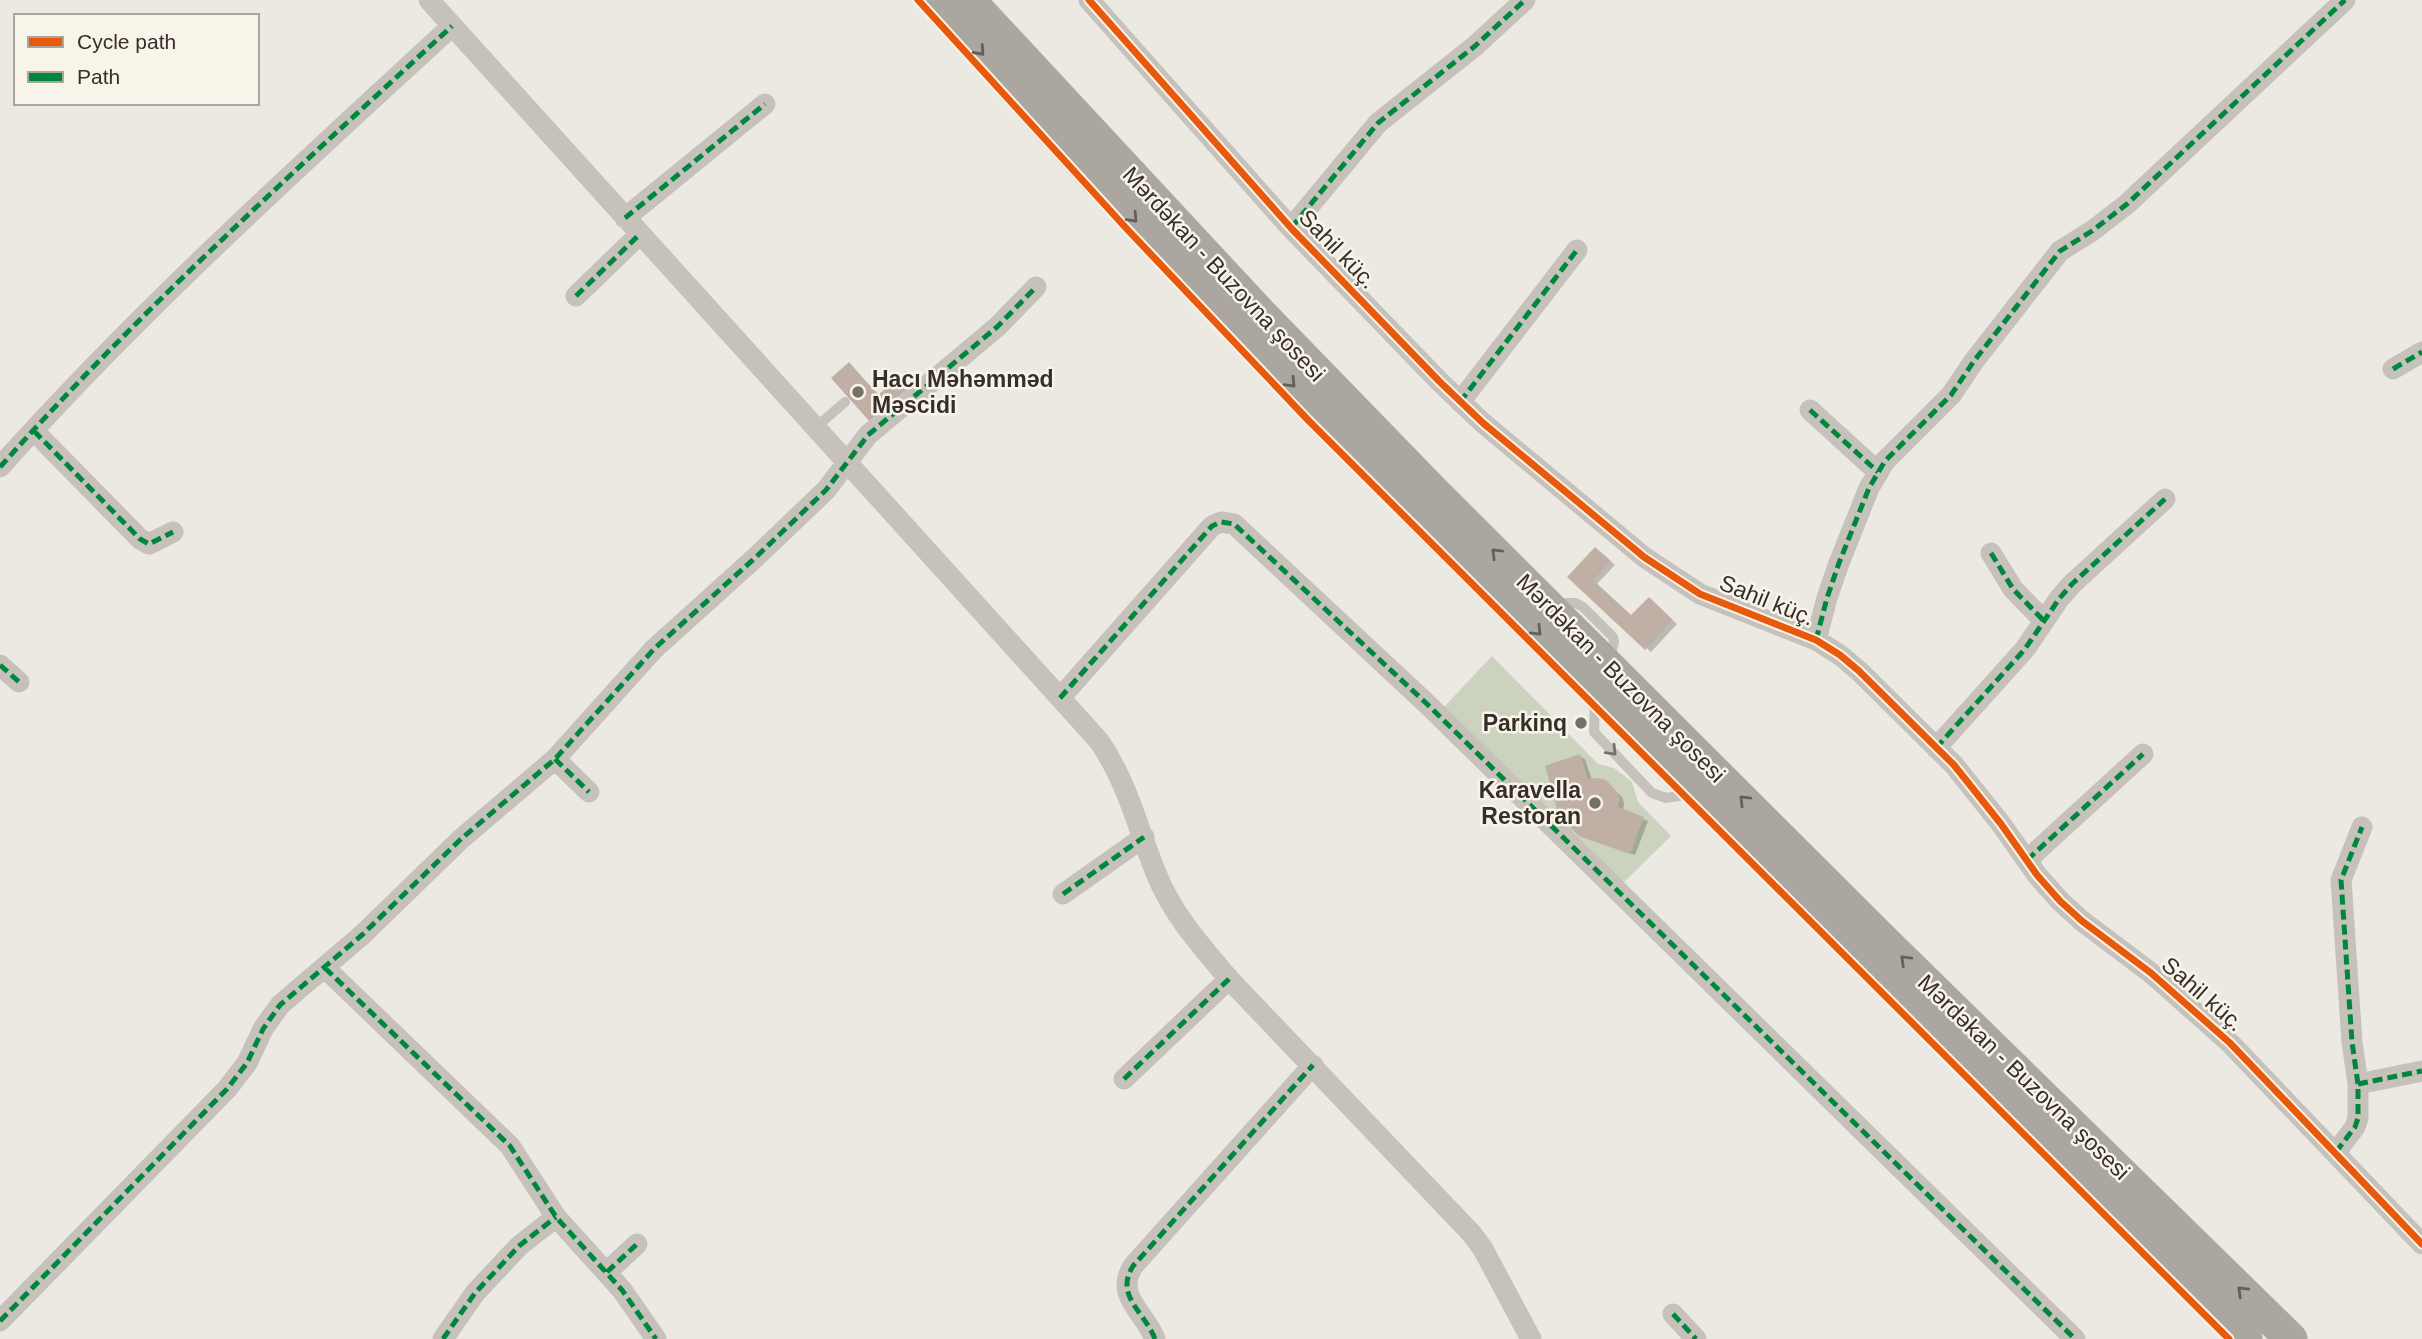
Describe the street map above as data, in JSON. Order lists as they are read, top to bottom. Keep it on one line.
{"streets":{"main road":["Mərdəkan - Buzovna şosesi"],"street":["Sahil küç."]},"places":["Hacı Məhəmməd Məscidi","Parkinq","Karavella Restoran"],"legend":["Cycle path","Path"]}
